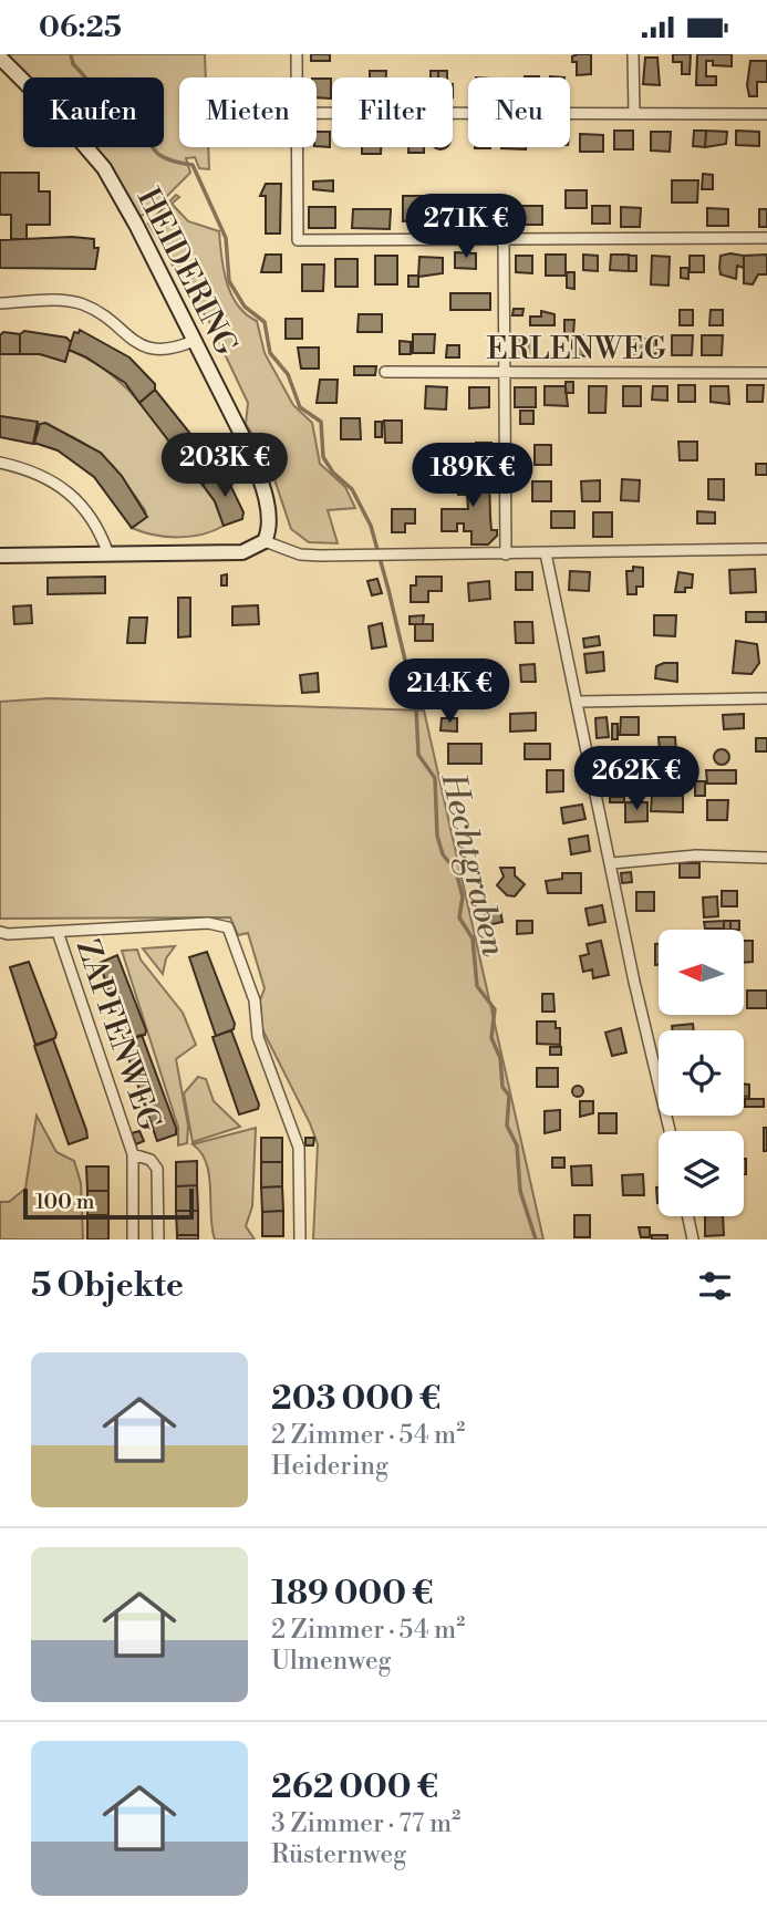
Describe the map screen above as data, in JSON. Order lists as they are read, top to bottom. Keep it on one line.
{"streets":{"street":["HEIDERING","ERLENWEG","ZAPFENWEG"]},"water":["Hechtgraben"],"scale_bar":"100 m","north":"left","page":{"status":"06:25","chip":["Kaufen","Mieten","Filter","Neu"],"price":["271K €","203K €","189K €","214K €","262K €"],"scale":"100 m","heading":"5 Objekte","list":[{"name":"203 000 €","note":"2 Zimmer · 54 m² · Heidering"},{"name":"189 000 €","note":"2 Zimmer · 54 m² · Ulmenweg"},{"name":"262 000 €","note":"3 Zimmer · 77 m² · Rüsternweg"}]}}
